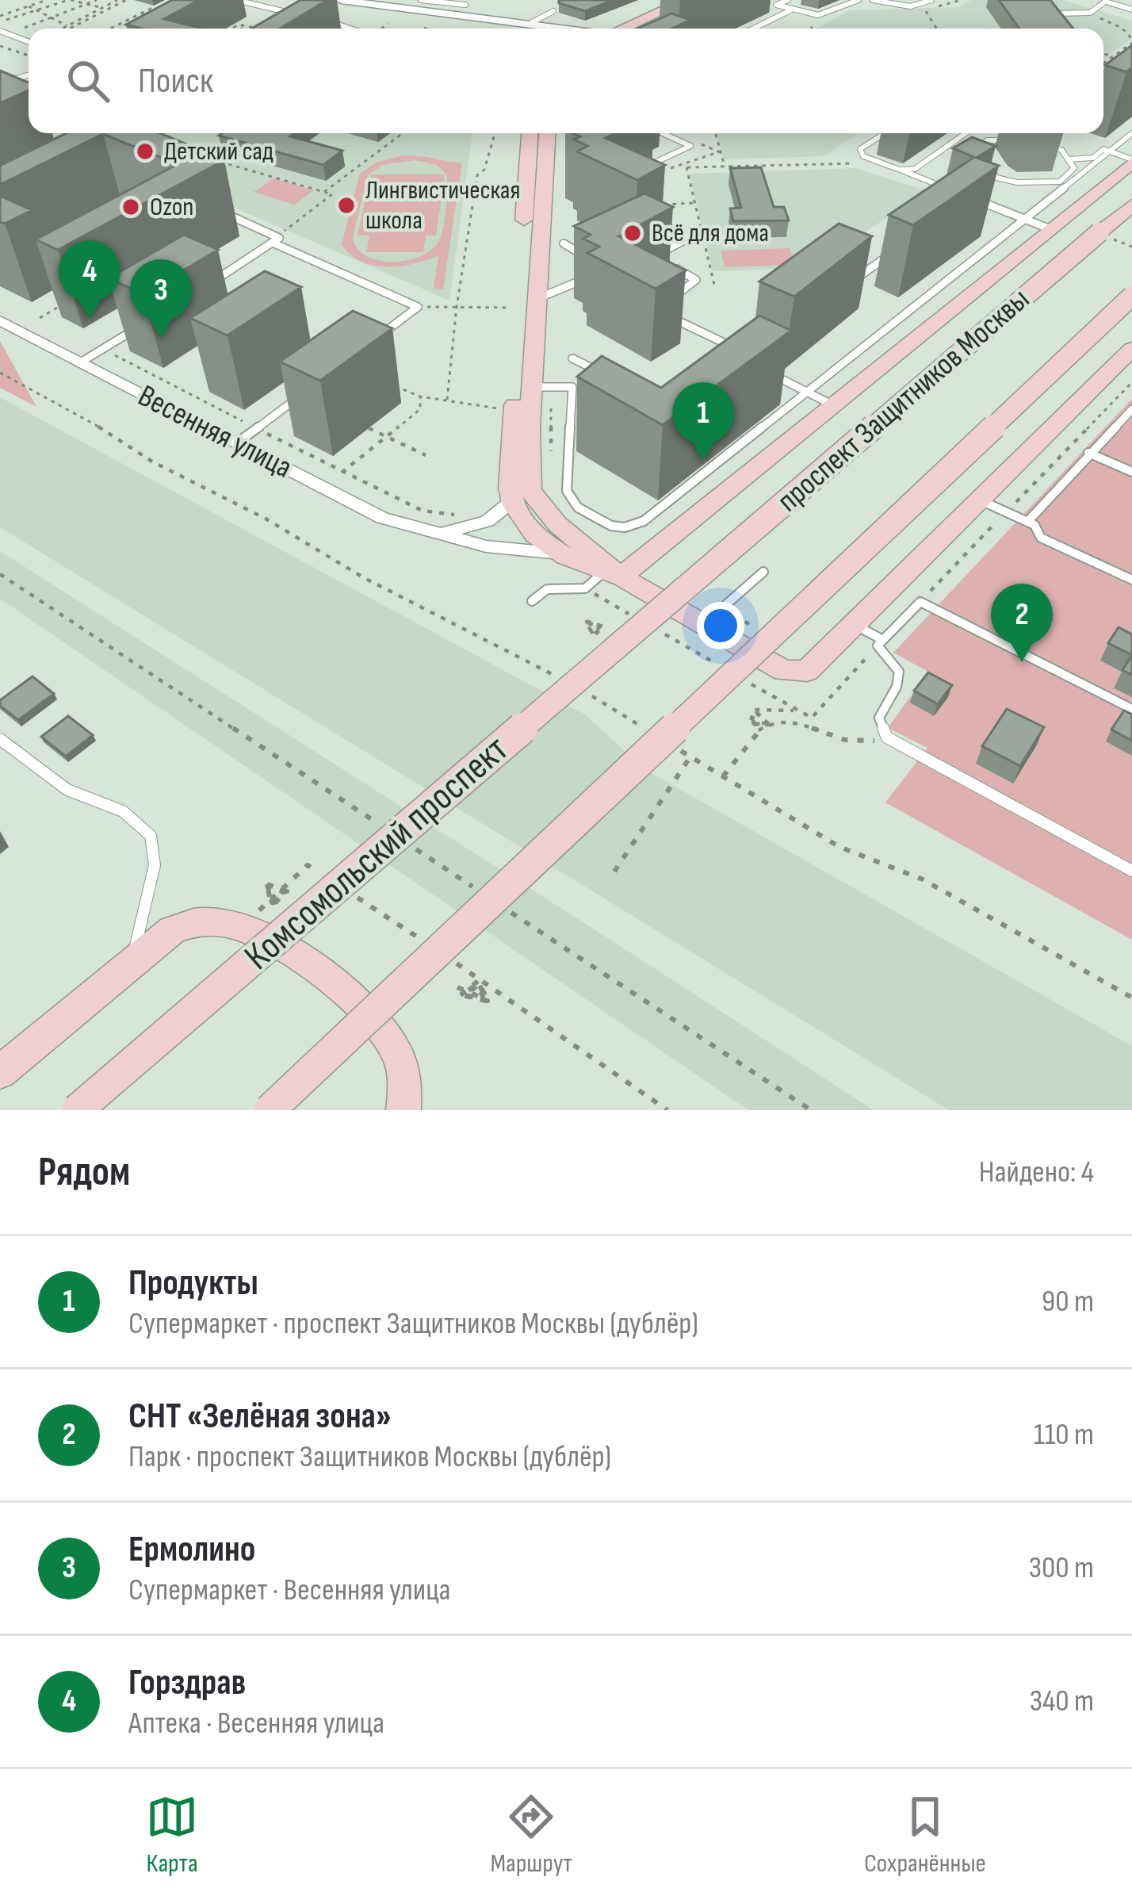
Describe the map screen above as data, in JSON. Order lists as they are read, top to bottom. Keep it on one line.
{"streets":{"street":["проспект Защитников Москвы","Весенняя улица","Комсомольский проспект"]},"crossings":[["проспект Защитников Москвы","Комсомольский проспект"]],"places":["Детский сад","Лингвистическая школа","Ozon","Всё для дома"],"page":{"search":"Поиск","pins":["4","3","1","2"],"heading":["Рядом","Найдено: 4"],"list":[{"mark":"1","name":"Продукты","note":"Супермаркет · проспект Защитников Москвы (дублёр)","value":"90 m"},{"mark":"2","name":"СНТ «Зелёная зона»","note":"Парк · проспект Защитников Москвы (дублёр)","value":"110 m"},{"mark":"3","name":"Ермолино","note":"Супермаркет · Весенняя улица","value":"300 m"},{"mark":"4","name":"Горздрав","note":"Аптека · Весенняя улица","value":"340 m"}],"nav":["Карта","Маршрут","Сохранённые"]}}
